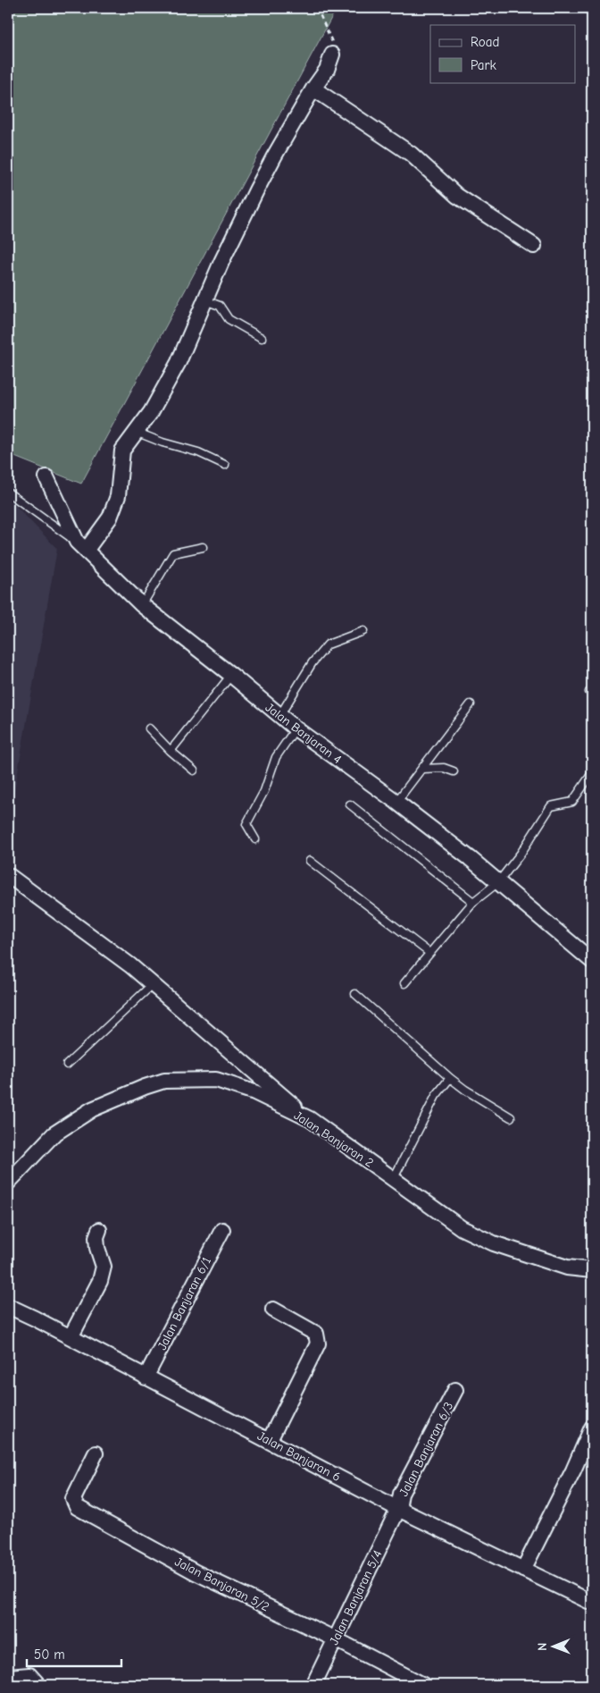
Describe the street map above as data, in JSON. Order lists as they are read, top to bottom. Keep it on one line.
{"streets":{"street":["Jalan Banjaran 4","Jalan Banjaran 2","Jalan Banjaran 6/1","Jalan Banjaran 6/3","Jalan Banjaran 6","Jalan Banjaran 5/2","Jalan Banjaran 5/4"]},"crossings":[["Jalan Banjaran 6/1","Jalan Banjaran 6"],["Jalan Banjaran 6/3","Jalan Banjaran 6"],["Jalan Banjaran 6/3","Jalan Banjaran 5/4"],["Jalan Banjaran 6","Jalan Banjaran 5/4"],["Jalan Banjaran 5/2","Jalan Banjaran 5/4"]],"legend":["Road","Park"],"scale_bar":"50 m","north":"left"}
